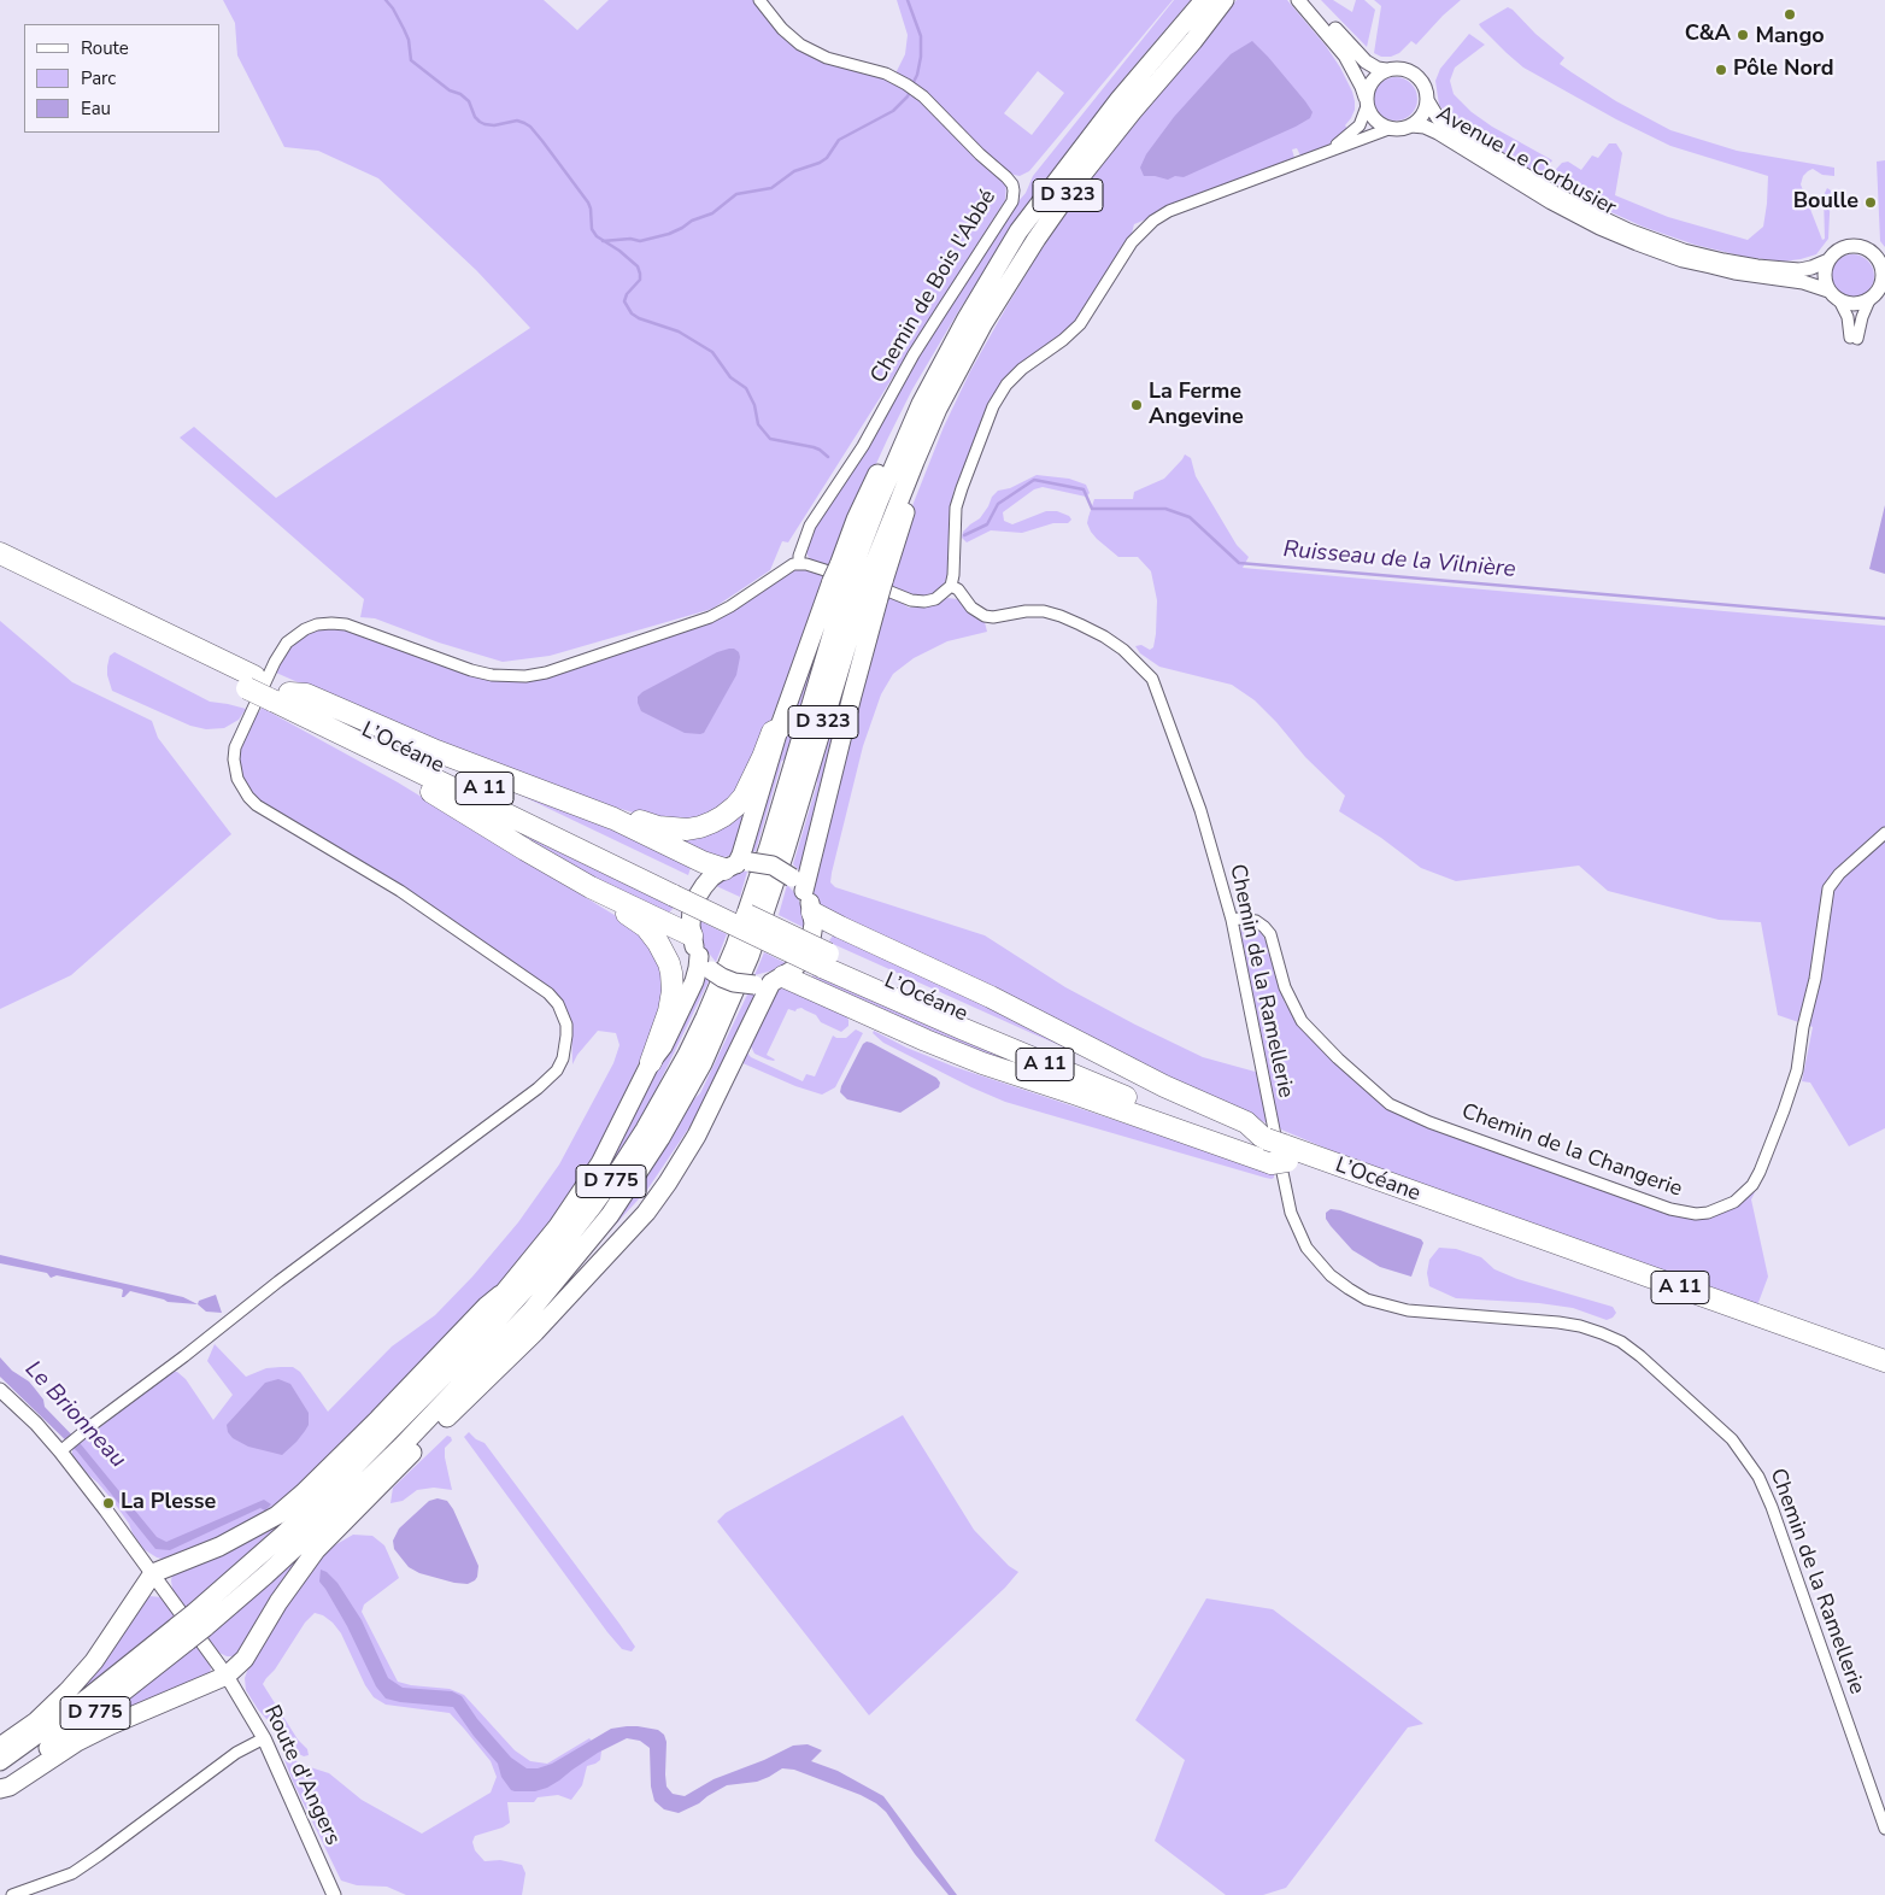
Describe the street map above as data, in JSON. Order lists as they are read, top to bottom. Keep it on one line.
{"streets":{"highway":["D 323","L’Océane","A 11","D 775"],"street":["Avenue Le Corbusier","Chemin de Bois l'Abbé","Chemin de la Ramellerie","Chemin de la Changerie","Route d'Angers"]},"crossings":[["D 323","D 775"],["Chemin de la Ramellerie","Chemin de la Changerie"]],"water":["Ruisseau de la Vilnière","Le Brionneau"],"places":["Mango","C&A","Pôle Nord","Boulle","La Ferme Angevine","La Plesse"],"legend":["Route","Parc","Eau"]}
